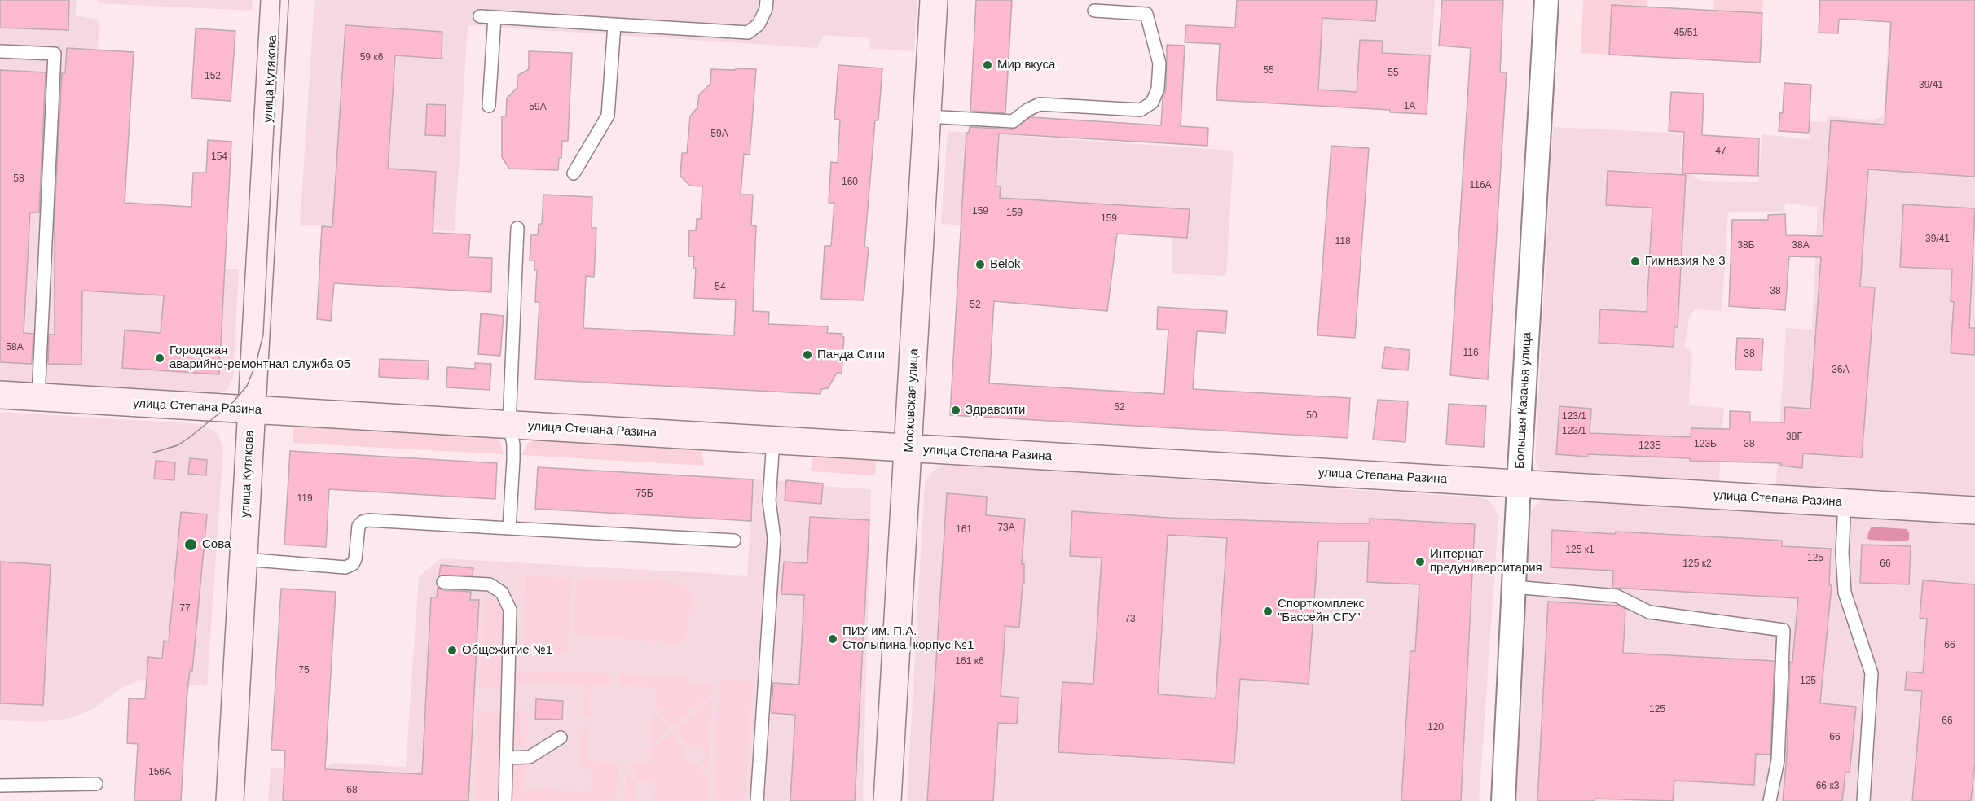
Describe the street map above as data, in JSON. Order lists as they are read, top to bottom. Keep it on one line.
{"streets":{"street":["улица Кутякова","Московская улица","Большая Казачья улица","улица Степана Разина"]},"crossings":[["улица Кутякова","улица Степана Разина"],["Московская улица","улица Степана Разина"],["Большая Казачья улица","улица Степана Разина"]],"places":["Мир вкуса","Гимназия № 3","Belok","Панда Сити","Городская аварийно-ремонтная служба 05","Здравсити","Сова","Интернат предуниверситария","Спорткомплекс \"Бассейн СГУ\"","ПИУ им. П.А. Столыпина, корпус №1","Общежитие №1"],"house_numbers":["45/51","59 к6","55","55","152","39/41","1А","59А","59А","47","154","58","160","116А","159","159","159","39/41","118","38Б","38А","54","38","52","58А","116","38","36А","52","50","123/1","123/1","38Г","123Б","38","123Б","75Б","119","73А","161","125 к1","125","125 к2","66","77","73","66","161 к6","75","125","125","66","120","66","156А","66 к3","68"]}
